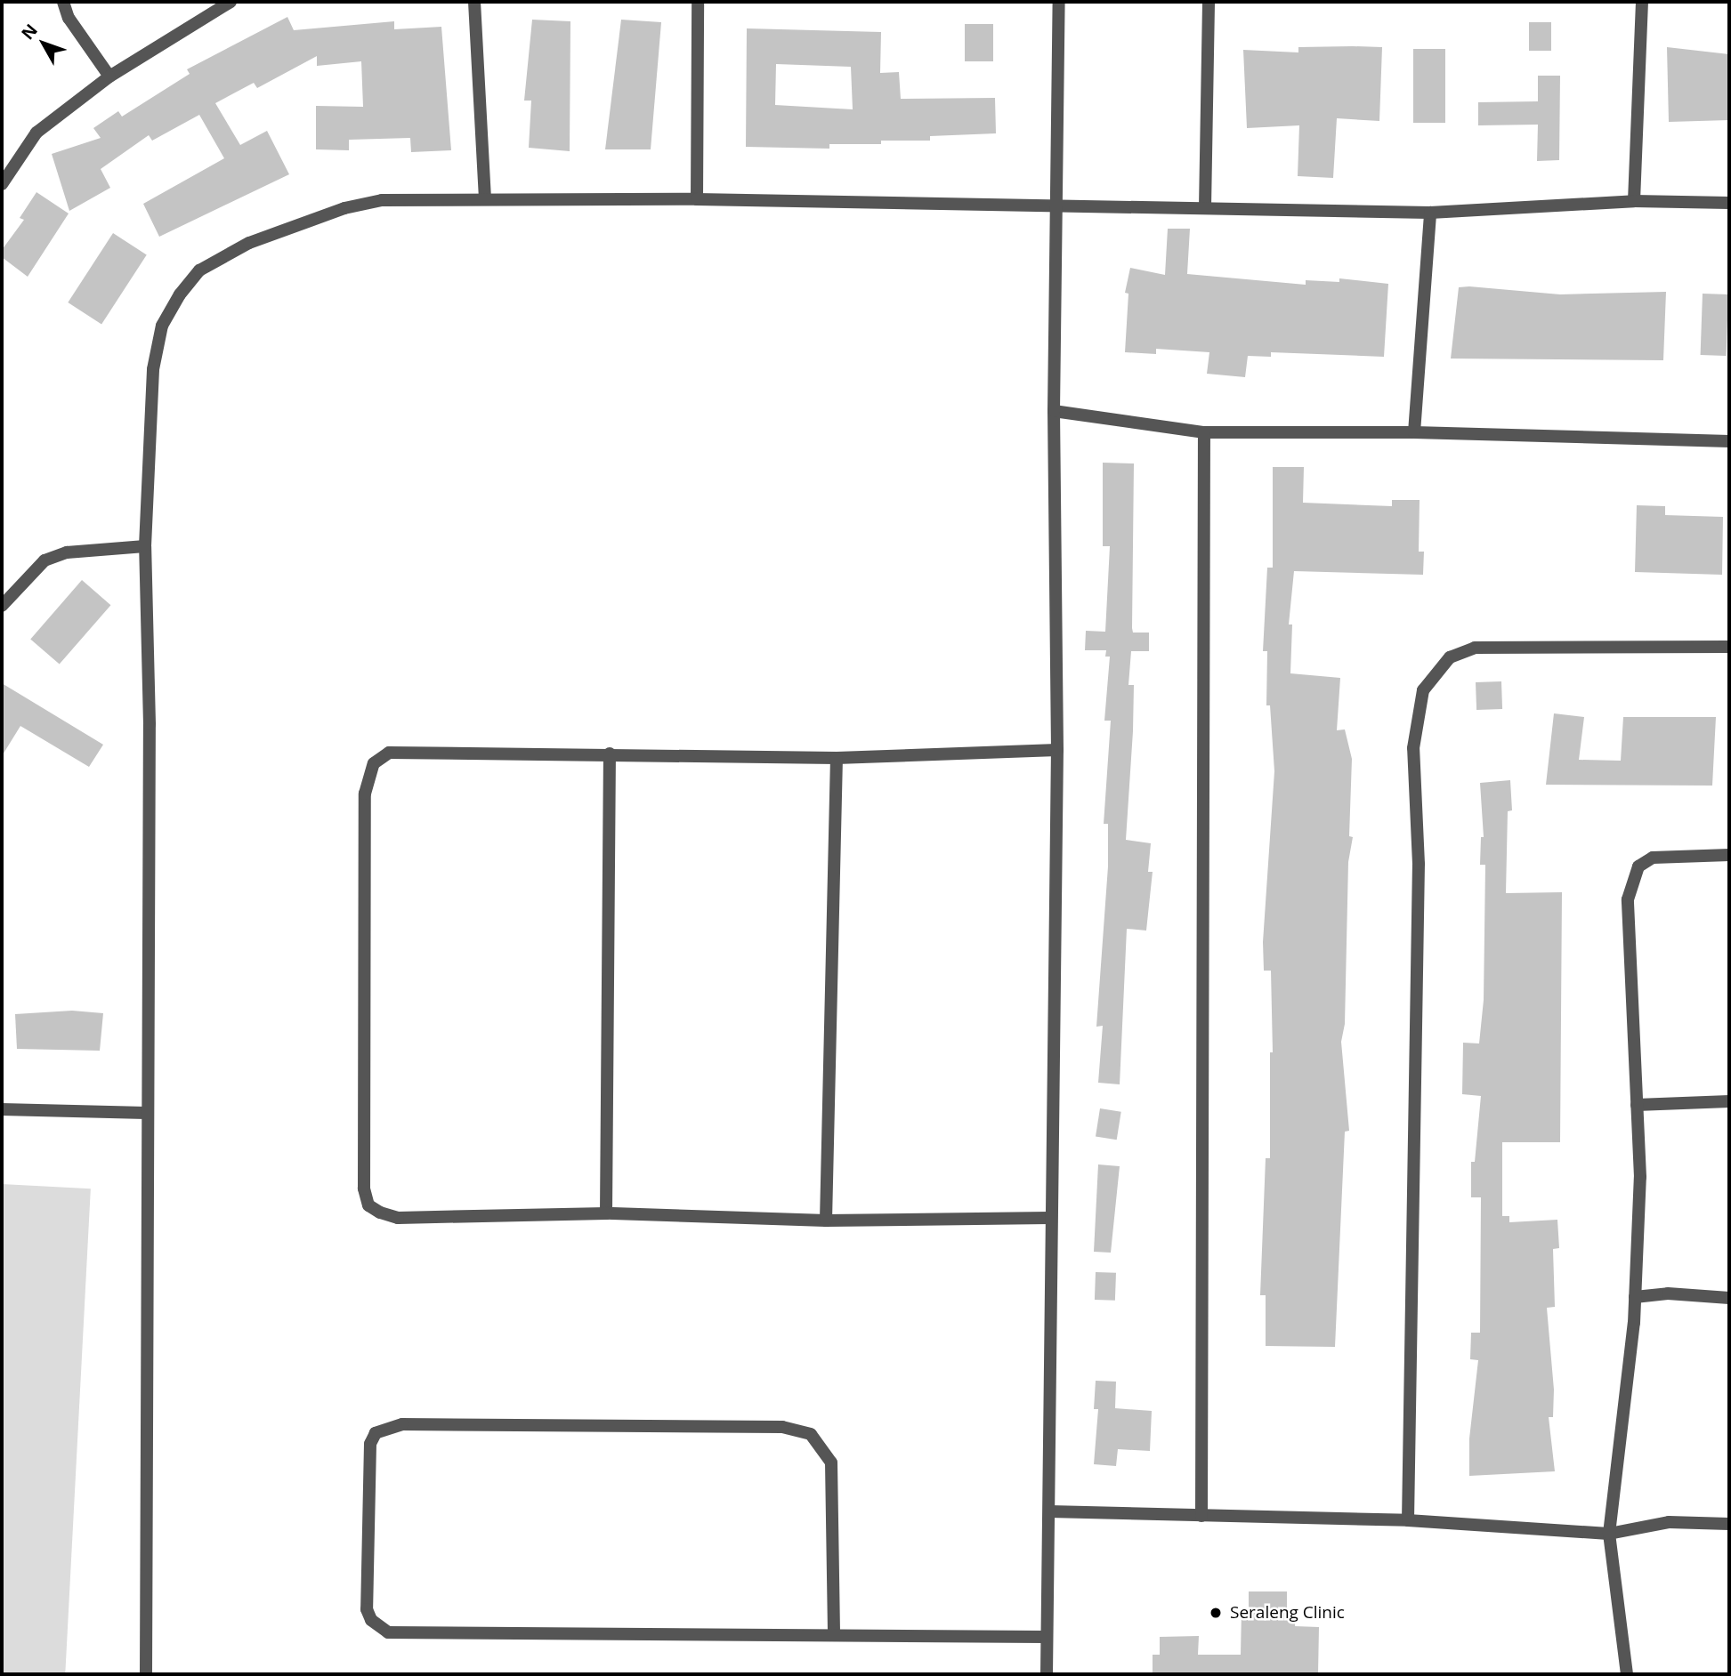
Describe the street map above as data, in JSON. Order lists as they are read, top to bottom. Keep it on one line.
{"places":["Seraleng Clinic"],"north":"top left"}
